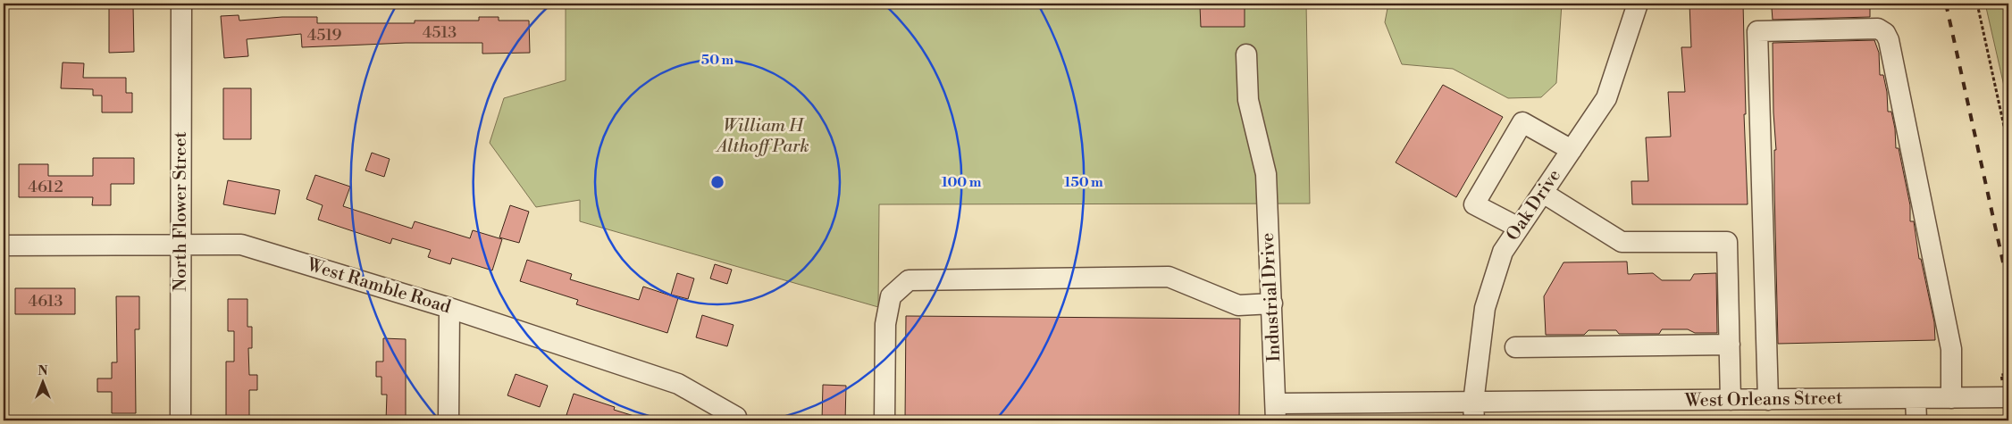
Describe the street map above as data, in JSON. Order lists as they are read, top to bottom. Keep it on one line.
{"streets":{"street":["Oak Drive","North Flower Street","West Ramble Road","Industrial Drive","West Orleans Street"]},"crossings":[["Oak Drive","West Orleans Street"],["North Flower Street","West Ramble Road"],["Industrial Drive","West Orleans Street"]],"parks":["William H Althoff Park"],"house_numbers":["4513","4519","4612","4613"],"north":"top","rings":["50 m","100 m","150 m"]}
